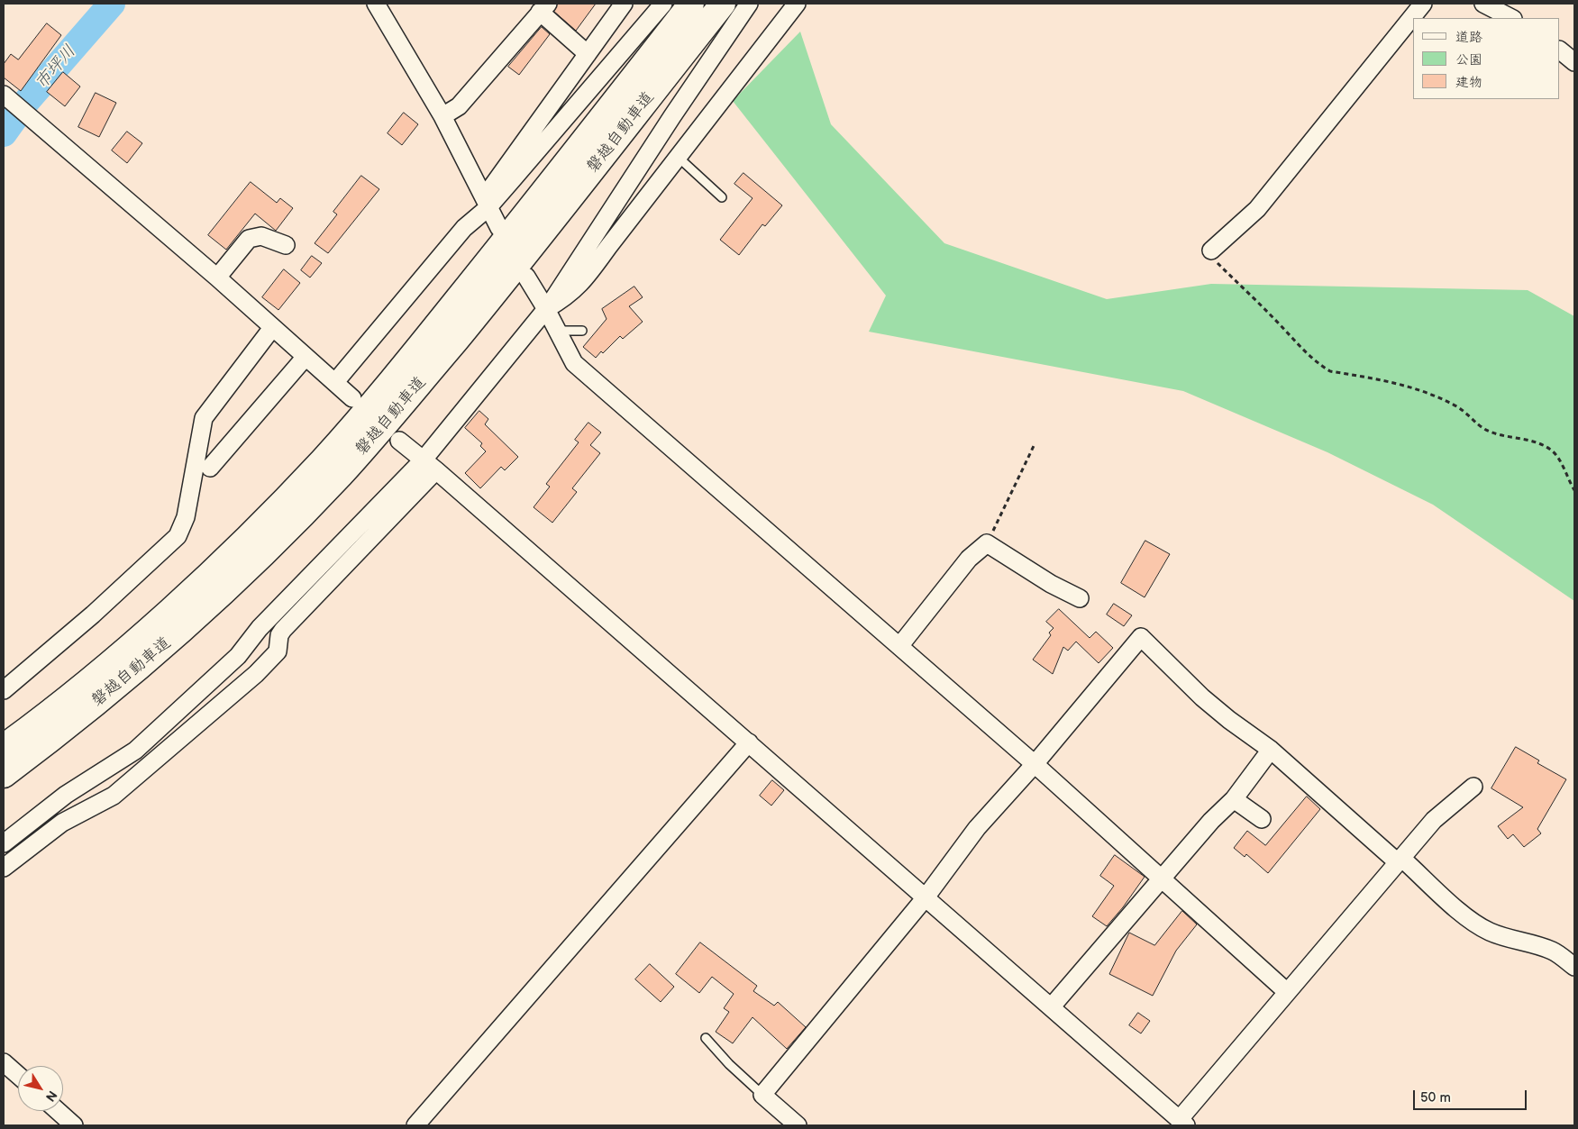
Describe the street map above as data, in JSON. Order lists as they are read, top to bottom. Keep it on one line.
{"streets":{"highway":["磐越自動車道"]},"water":["市坪川"],"legend":["道路","公園","建物"],"scale_bar":"50 m","north":"bottom right"}
